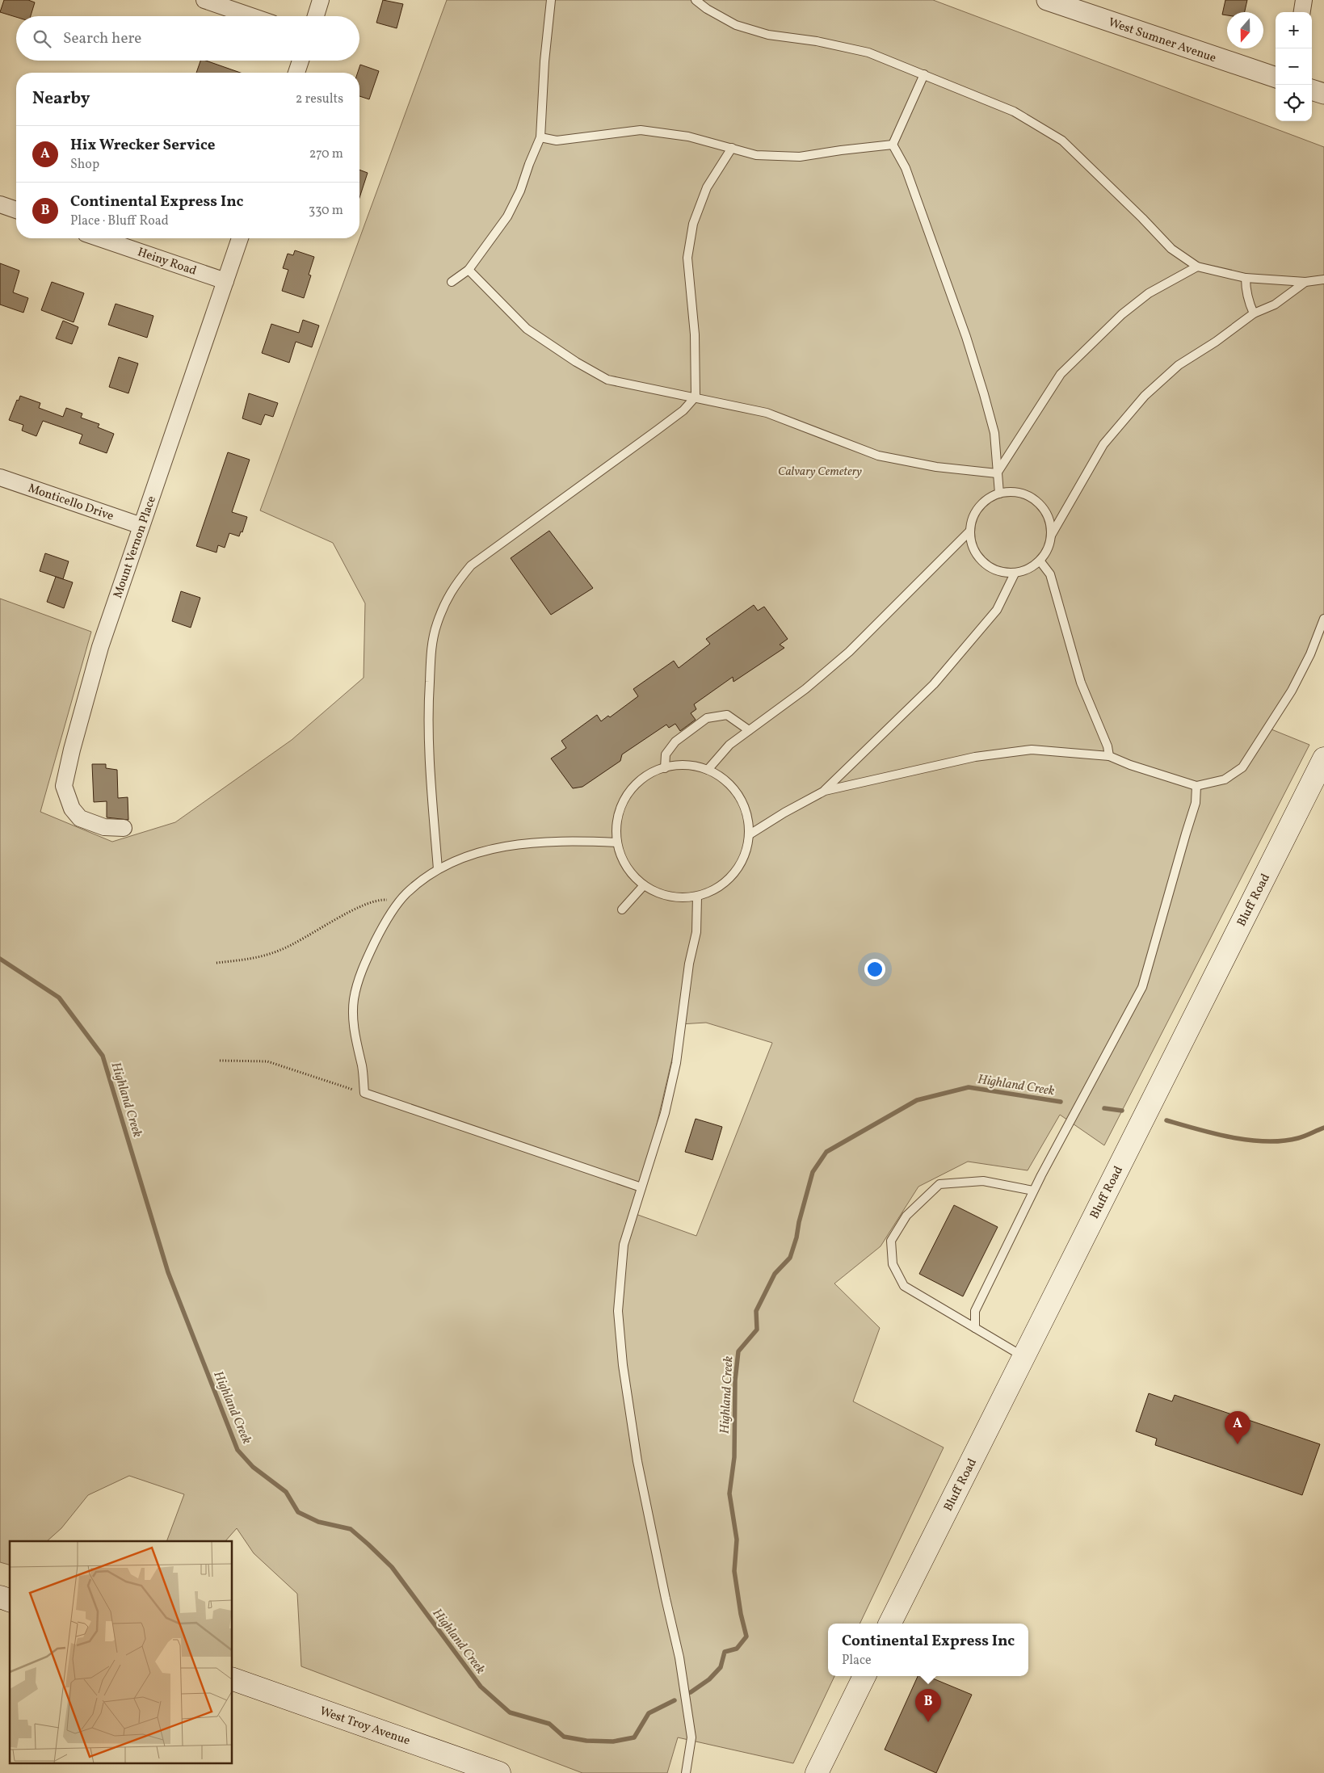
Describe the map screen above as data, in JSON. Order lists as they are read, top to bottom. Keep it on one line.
{"streets":{"main road":["Bluff Road","West Troy Avenue"],"street":["West Sumner Avenue","Heiny Road","Monticello Drive","Mount Vernon Place"]},"crossings":[["Heiny Road","Mount Vernon Place"],["Monticello Drive","Mount Vernon Place"]],"water":["Highland Creek"],"parks":["Calvary Cemetery"],"north":"bottom","page":{"map_buttons":["+","−"],"search":"Search here","heading":["Nearby","2 results"],"list":[{"mark":"A","name":"Hix Wrecker Service","note":"Shop","value":"270 m"},{"mark":"B","name":"Continental Express Inc","note":"Place · Bluff Road","value":"330 m"}],"pins":["A","B"],"popup":["Continental Express Inc","Place"]}}
